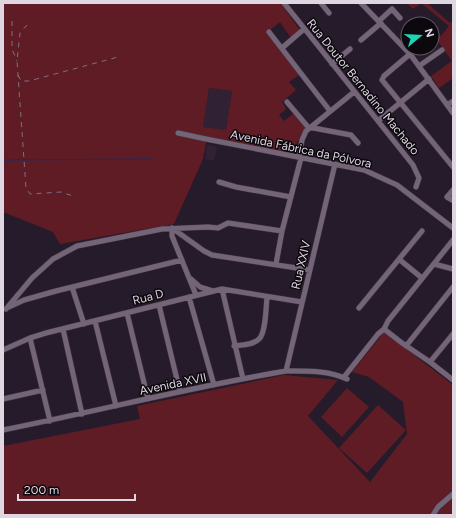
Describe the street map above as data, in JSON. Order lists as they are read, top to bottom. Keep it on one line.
{"streets":{"street":["Rua Doutor Bernadino Machado","Avenida Fábrica da Pólvora","Rua XXIV","Rua D","Avenida XVII"]},"crossings":[["Avenida Fábrica da Pólvora","Rua XXIV"],["Rua XXIV","Rua D"],["Rua XXIV","Avenida XVII"]],"scale_bar":"200 m","north":"right"}
